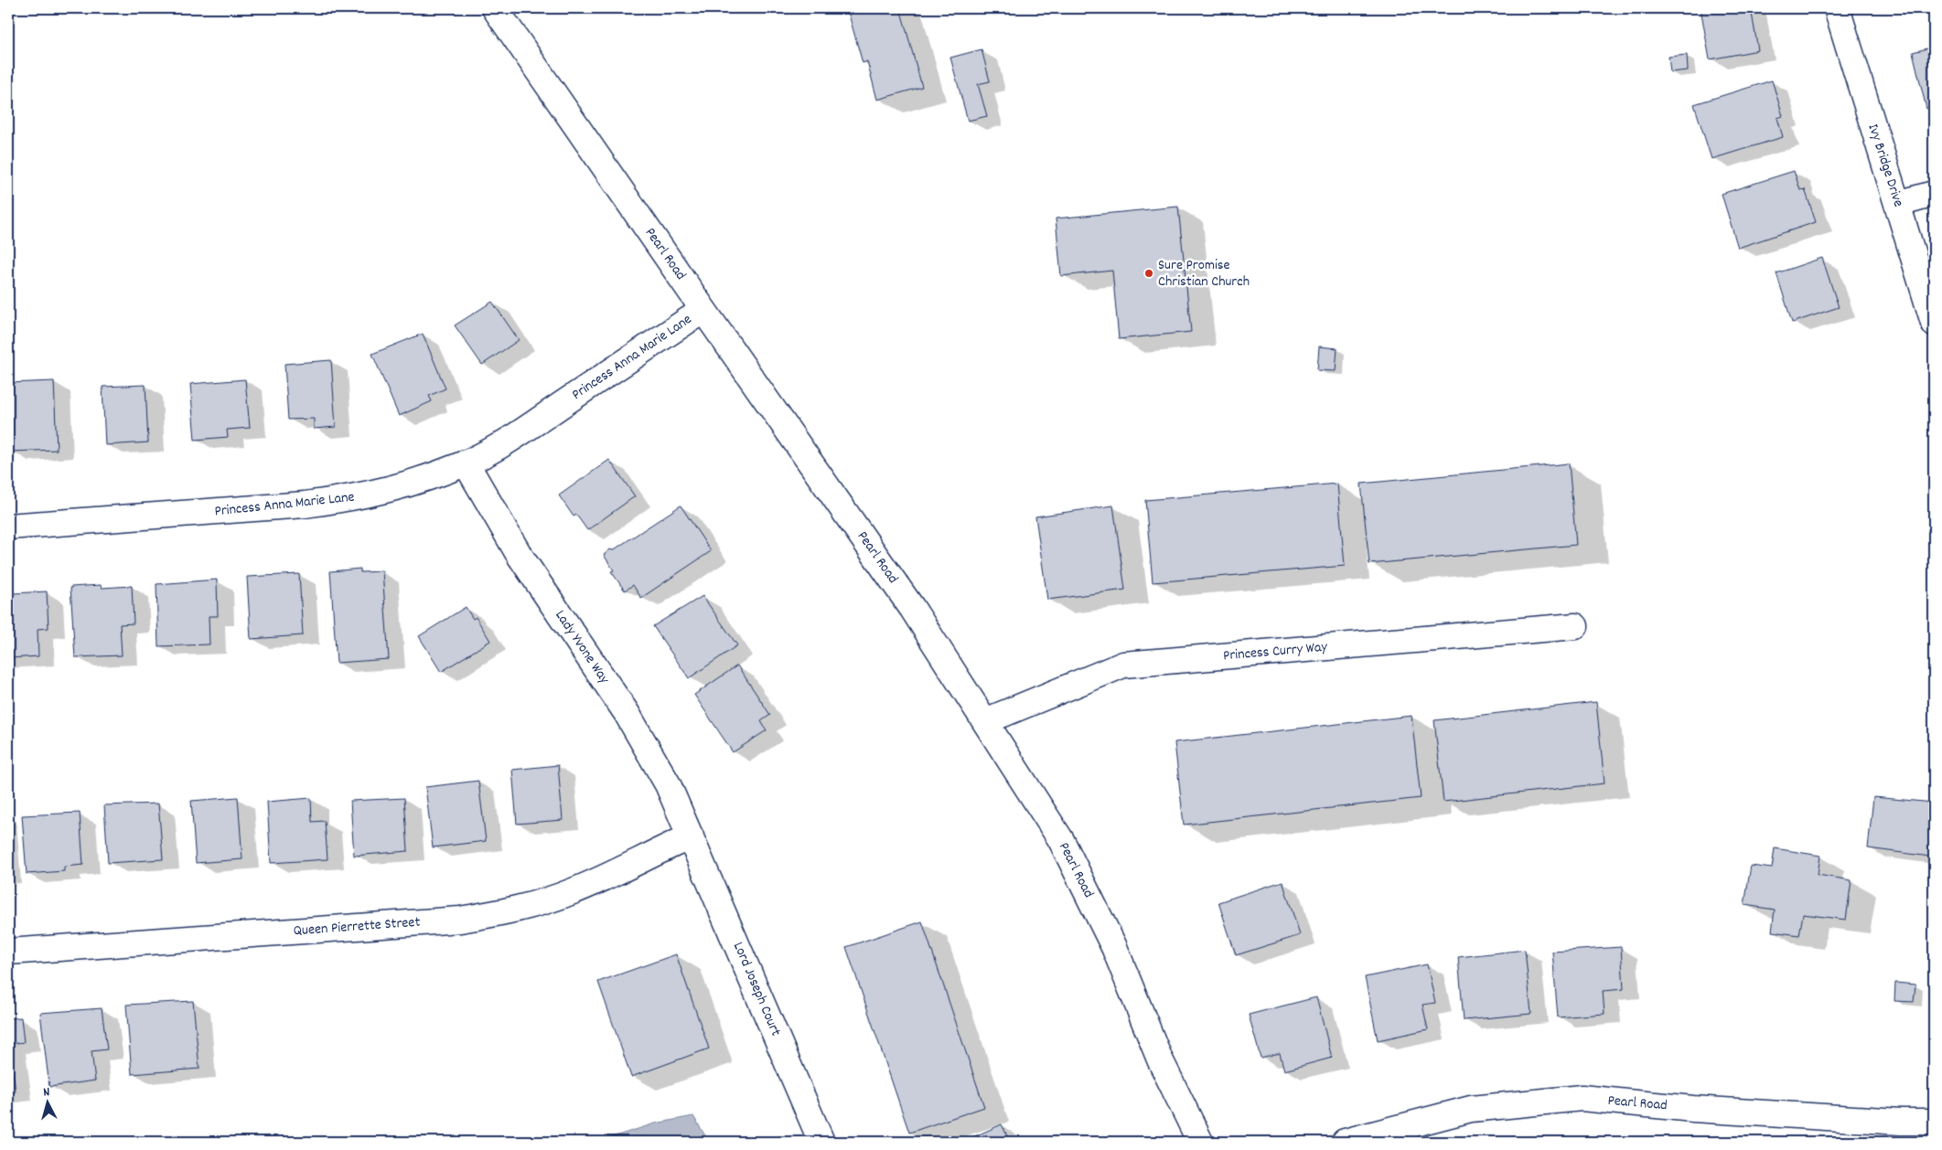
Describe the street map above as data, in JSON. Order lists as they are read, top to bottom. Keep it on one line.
{"streets":{"street":["Ivy Bridge Drive","Pearl Road","Princess Anna Marie Lane","Lady Yvone Way","Princess Curry Way","Queen Pierrette Street","Lord Joseph Court"]},"crossings":[["Pearl Road","Princess Anna Marie Lane"],["Pearl Road","Princess Curry Way"],["Princess Anna Marie Lane","Lady Yvone Way"],["Lady Yvone Way","Queen Pierrette Street"],["Lady Yvone Way","Lord Joseph Court"],["Queen Pierrette Street","Lord Joseph Court"]],"places":["Sure Promise Christian Church"],"north":"top"}
